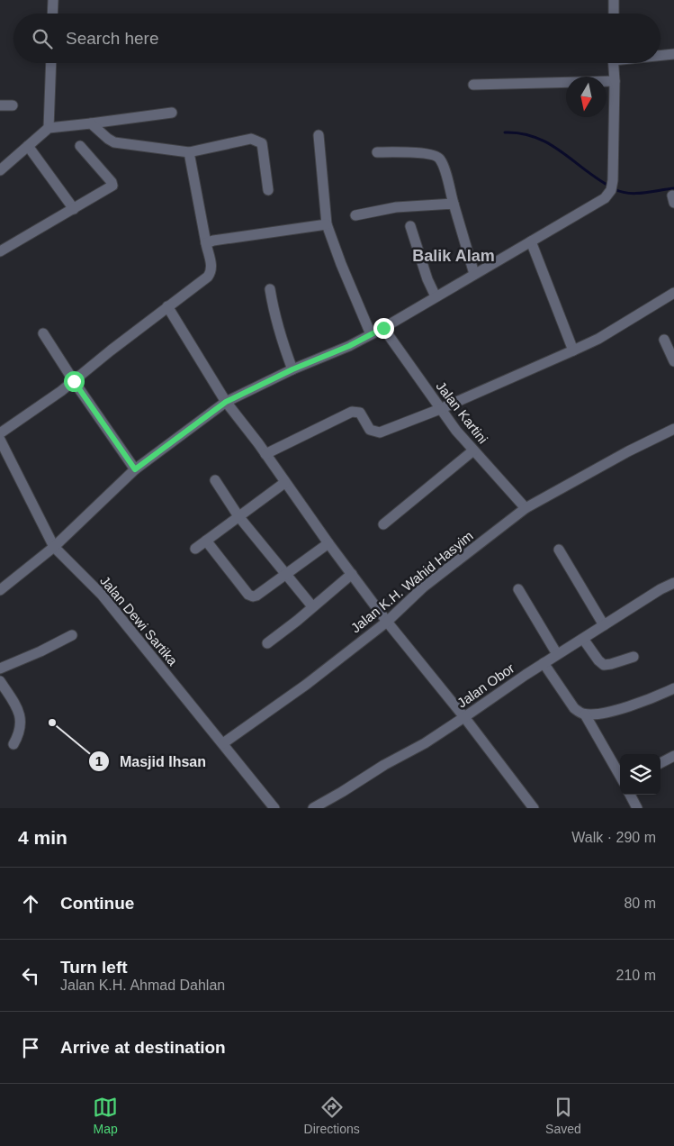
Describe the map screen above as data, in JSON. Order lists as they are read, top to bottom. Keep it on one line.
{"streets":{"street":["Jalan Kartini","Jalan K.H. Wahid Hasyim","Jalan Dewi Sartika","Jalan Obor"]},"crossings":[["Jalan Kartini","Jalan K.H. Wahid Hasyim"],["Jalan K.H. Wahid Hasyim","Jalan Dewi Sartika"]],"districts":["Balik Alam"],"places":["Masjid Ihsan"],"north":"bottom","page":{"search":"Search here","heading":["4 min","Walk · 290 m"],"list":[["Continue","80 m"],["Turn left","Jalan K.H. Ahmad Dahlan","210 m"],"Arrive at destination"],"nav":["Map","Directions","Saved"]}}
